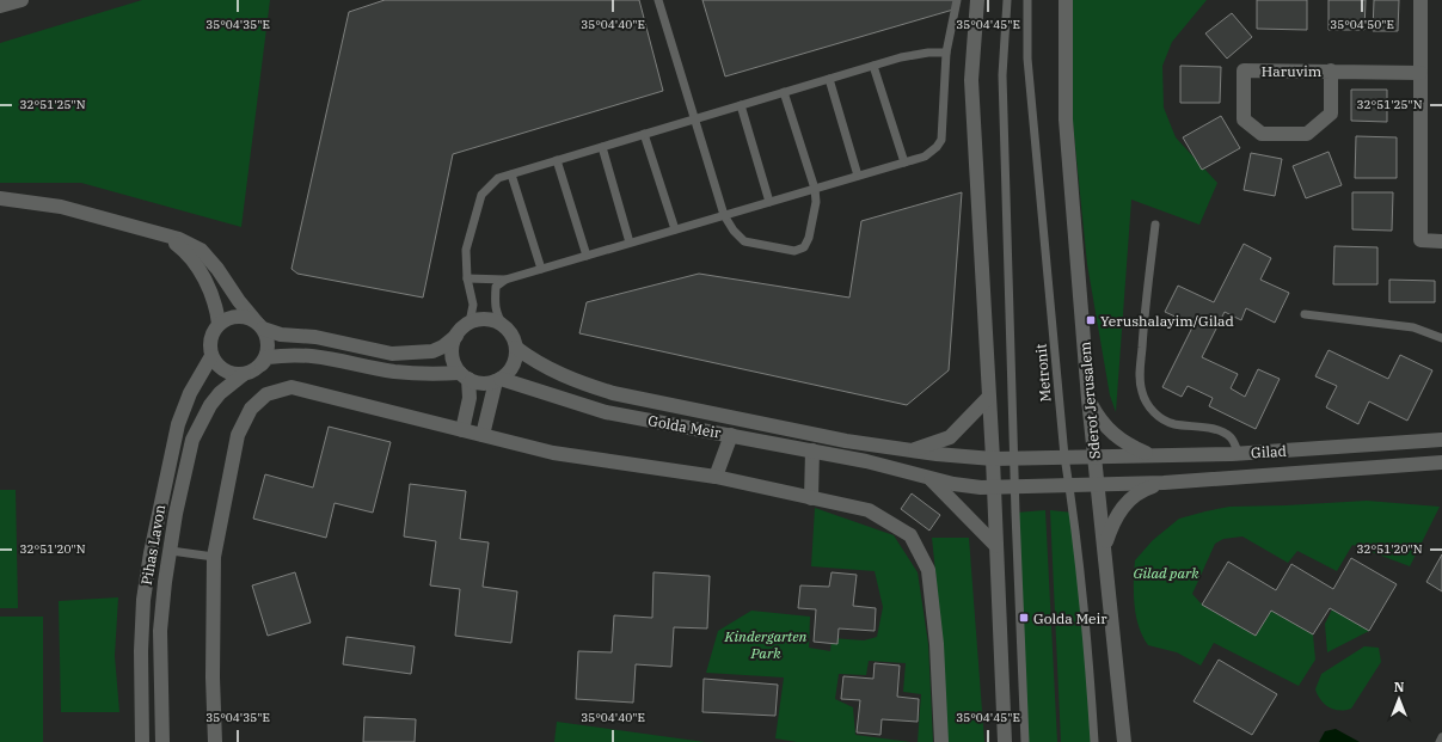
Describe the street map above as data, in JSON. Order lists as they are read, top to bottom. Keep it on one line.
{"streets":{"street":["Haruvim","Sderot Jerusalem","Golda Meir","Gilad","Pihas Lavon"],"lane":["Metronit"]},"crossings":[["Metronit","Golda Meir"],["Sderot Jerusalem","Golda Meir"],["Sderot Jerusalem","Gilad"],["Golda Meir","Gilad"]],"parks":["Gilad park","Kindergarten Park"],"places":{"transit":["Yerushalayim/Gilad","Golda Meir"]},"north":"top","coordinates":["35°04'35\"E","35°04'40\"E","35°04'45\"E","35°04'50\"E","32°51'25\"N","32°51'20\"N"]}
